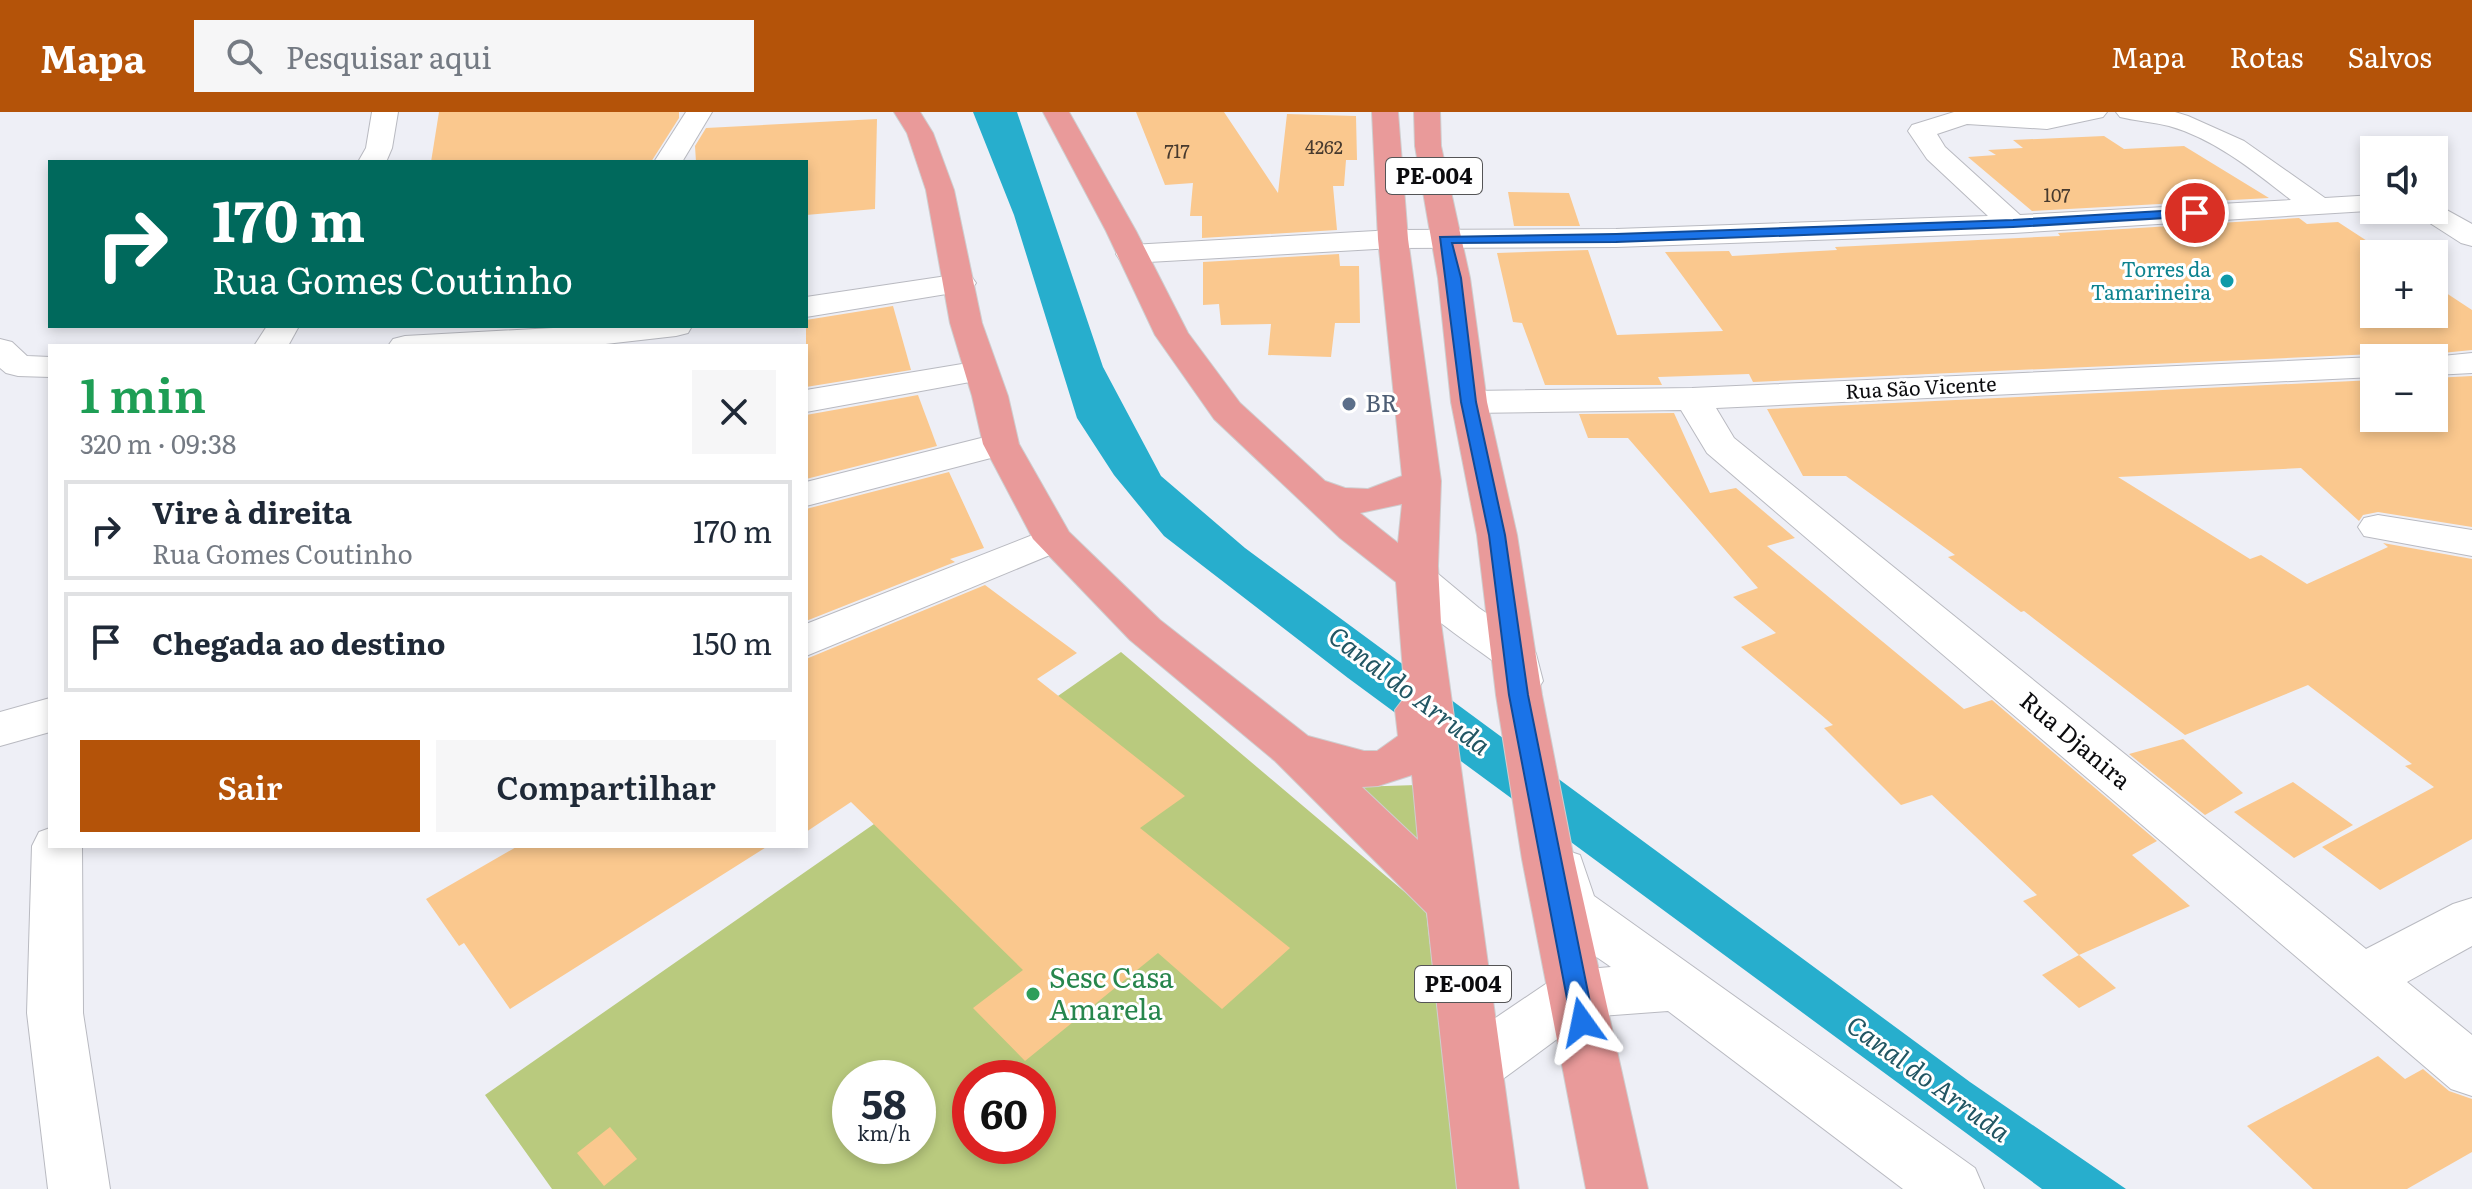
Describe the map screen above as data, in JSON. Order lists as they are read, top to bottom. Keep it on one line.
{"streets":{"main road":["PE-004"],"street":["Rua São Vicente","Rua Djanira"]},"crossings":[["PE-004","Rua São Vicente"],["Rua São Vicente","Rua Djanira"]],"water":["Canal do Arruda"],"places":["Torres da Tamarineira","BR","Sesc Casa Amarela"],"house_numbers":["4262","717","107"],"page":{"header":"Mapa","search":"Pesquisar aqui","nav":["Mapa","Rotas","Salvos"],"map_buttons":["+","−"],"turn":["170 m","Rua Gomes Coutinho"],"heading":["1 min","320 m · 09:38"],"list":[{"name":"Vire à direita","note":"Rua Gomes Coutinho","value":"170 m"},{"name":"Chegada ao destino","value":"150 m"}],"buttons":["Sair","Compartilhar"],"speed":"58 km/h","limit":"60"}}
